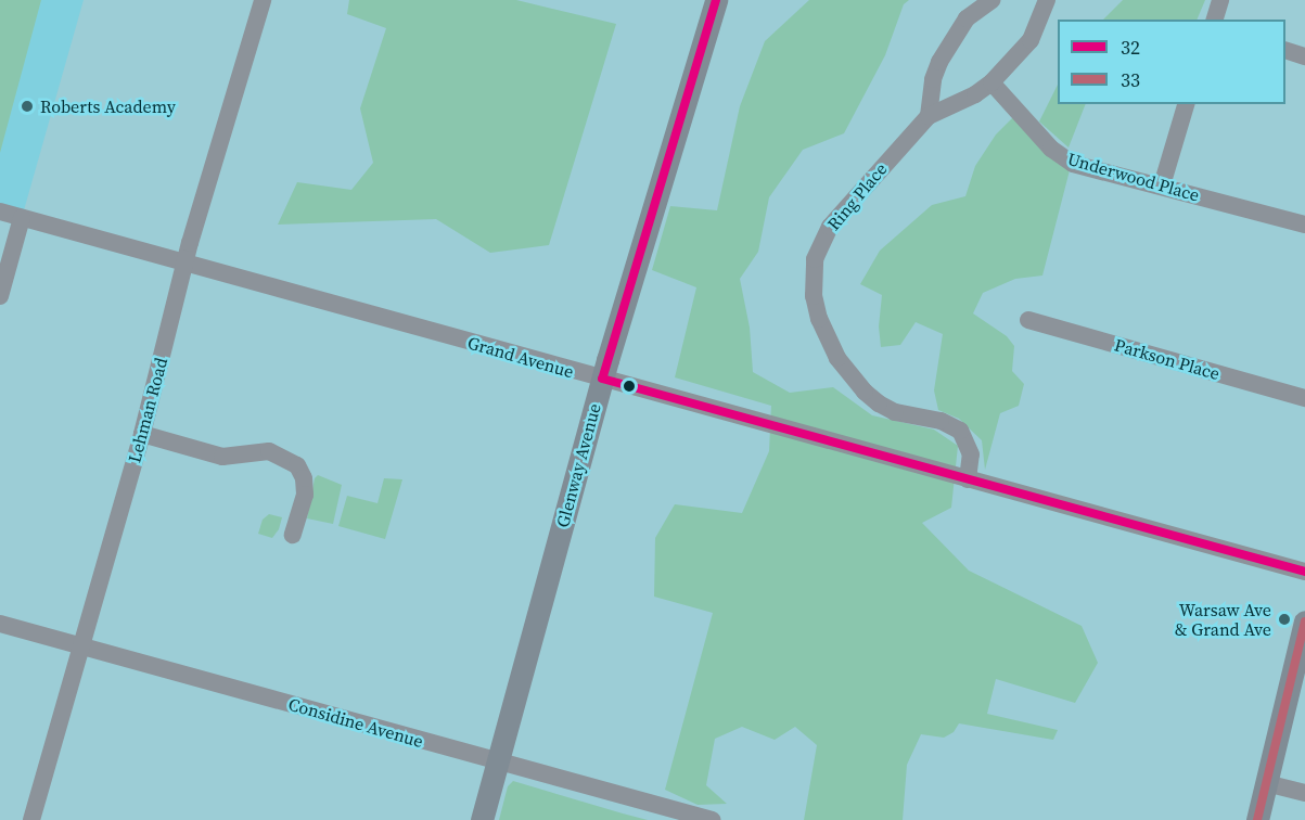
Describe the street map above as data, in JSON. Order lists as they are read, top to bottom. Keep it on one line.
{"streets":{"main road":["Glenway Avenue"],"street":["Underwood Place","Ring Place","Grand Avenue","Parkson Place","Lehman Road","Considine Avenue"]},"crossings":[["Underwood Place","Ring Place"],["Ring Place","Grand Avenue"],["Grand Avenue","Lehman Road"],["Grand Avenue","Glenway Avenue"],["Lehman Road","Considine Avenue"],["Glenway Avenue","Considine Avenue"]],"places":["Roberts Academy","Warsaw Ave & Grand Ave"],"lines":["transit line 32","transit line 33"],"legend":["32","33"]}
